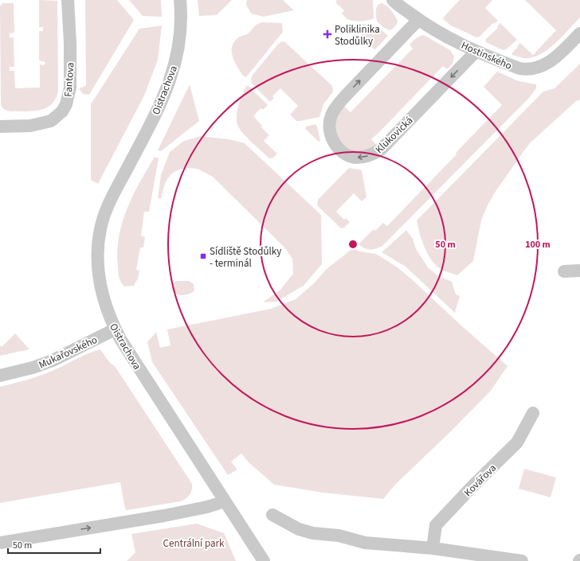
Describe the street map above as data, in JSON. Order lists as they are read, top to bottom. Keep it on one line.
{"streets":{"street":["Hostinského","Fantova","Oistrachova","Klukovická","Mukařovského","Kovářova"]},"crossings":[["Hostinského","Klukovická"],["Oistrachova","Mukařovského"]],"parks":["Centrální park"],"places":{"health":["Poliklinika Stodůlky"],"transit":["Sídliště Stodůlky - terminál"]},"scale_bar":"50 m","rings":["50 m","100 m"]}
